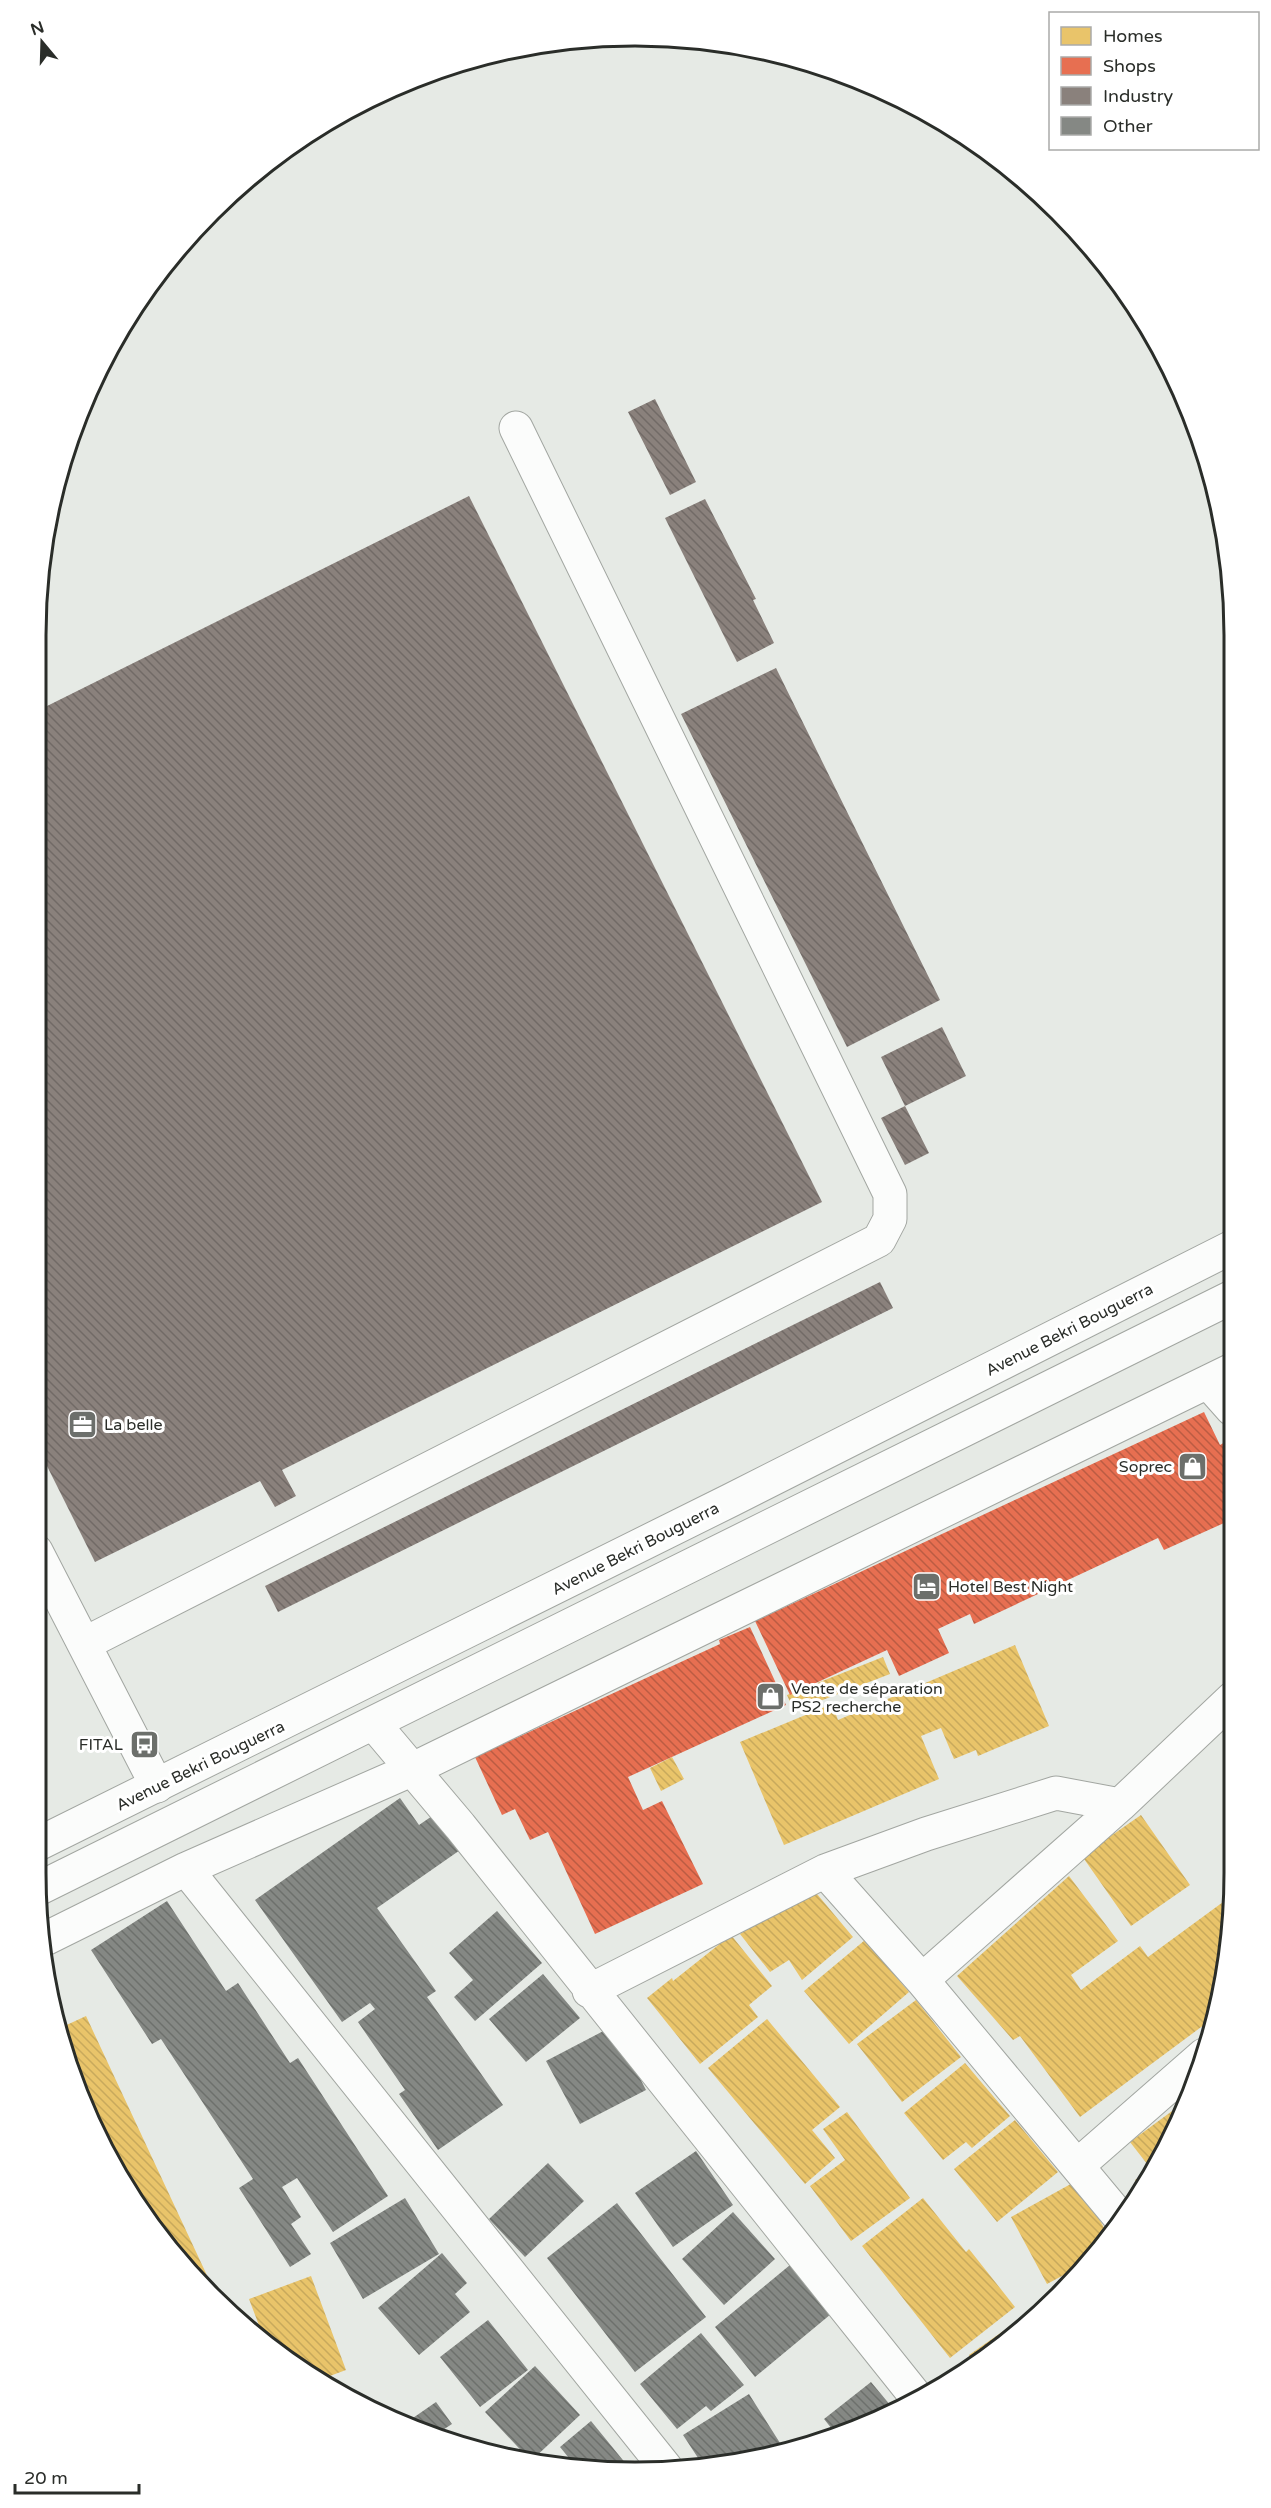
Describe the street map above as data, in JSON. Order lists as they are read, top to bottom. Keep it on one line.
{"streets":{"main road":["Avenue Bekri Bouguerra"]},"places":{"office":["La belle"],"shop":["Soprec","Vente de séparation PS2 recherche"],"hotel":["Hotel Best Night"],"bus stop":["FITAL"]},"legend":["Homes","Shops","Industry","Other"],"scale_bar":"20 m","north":"top"}
